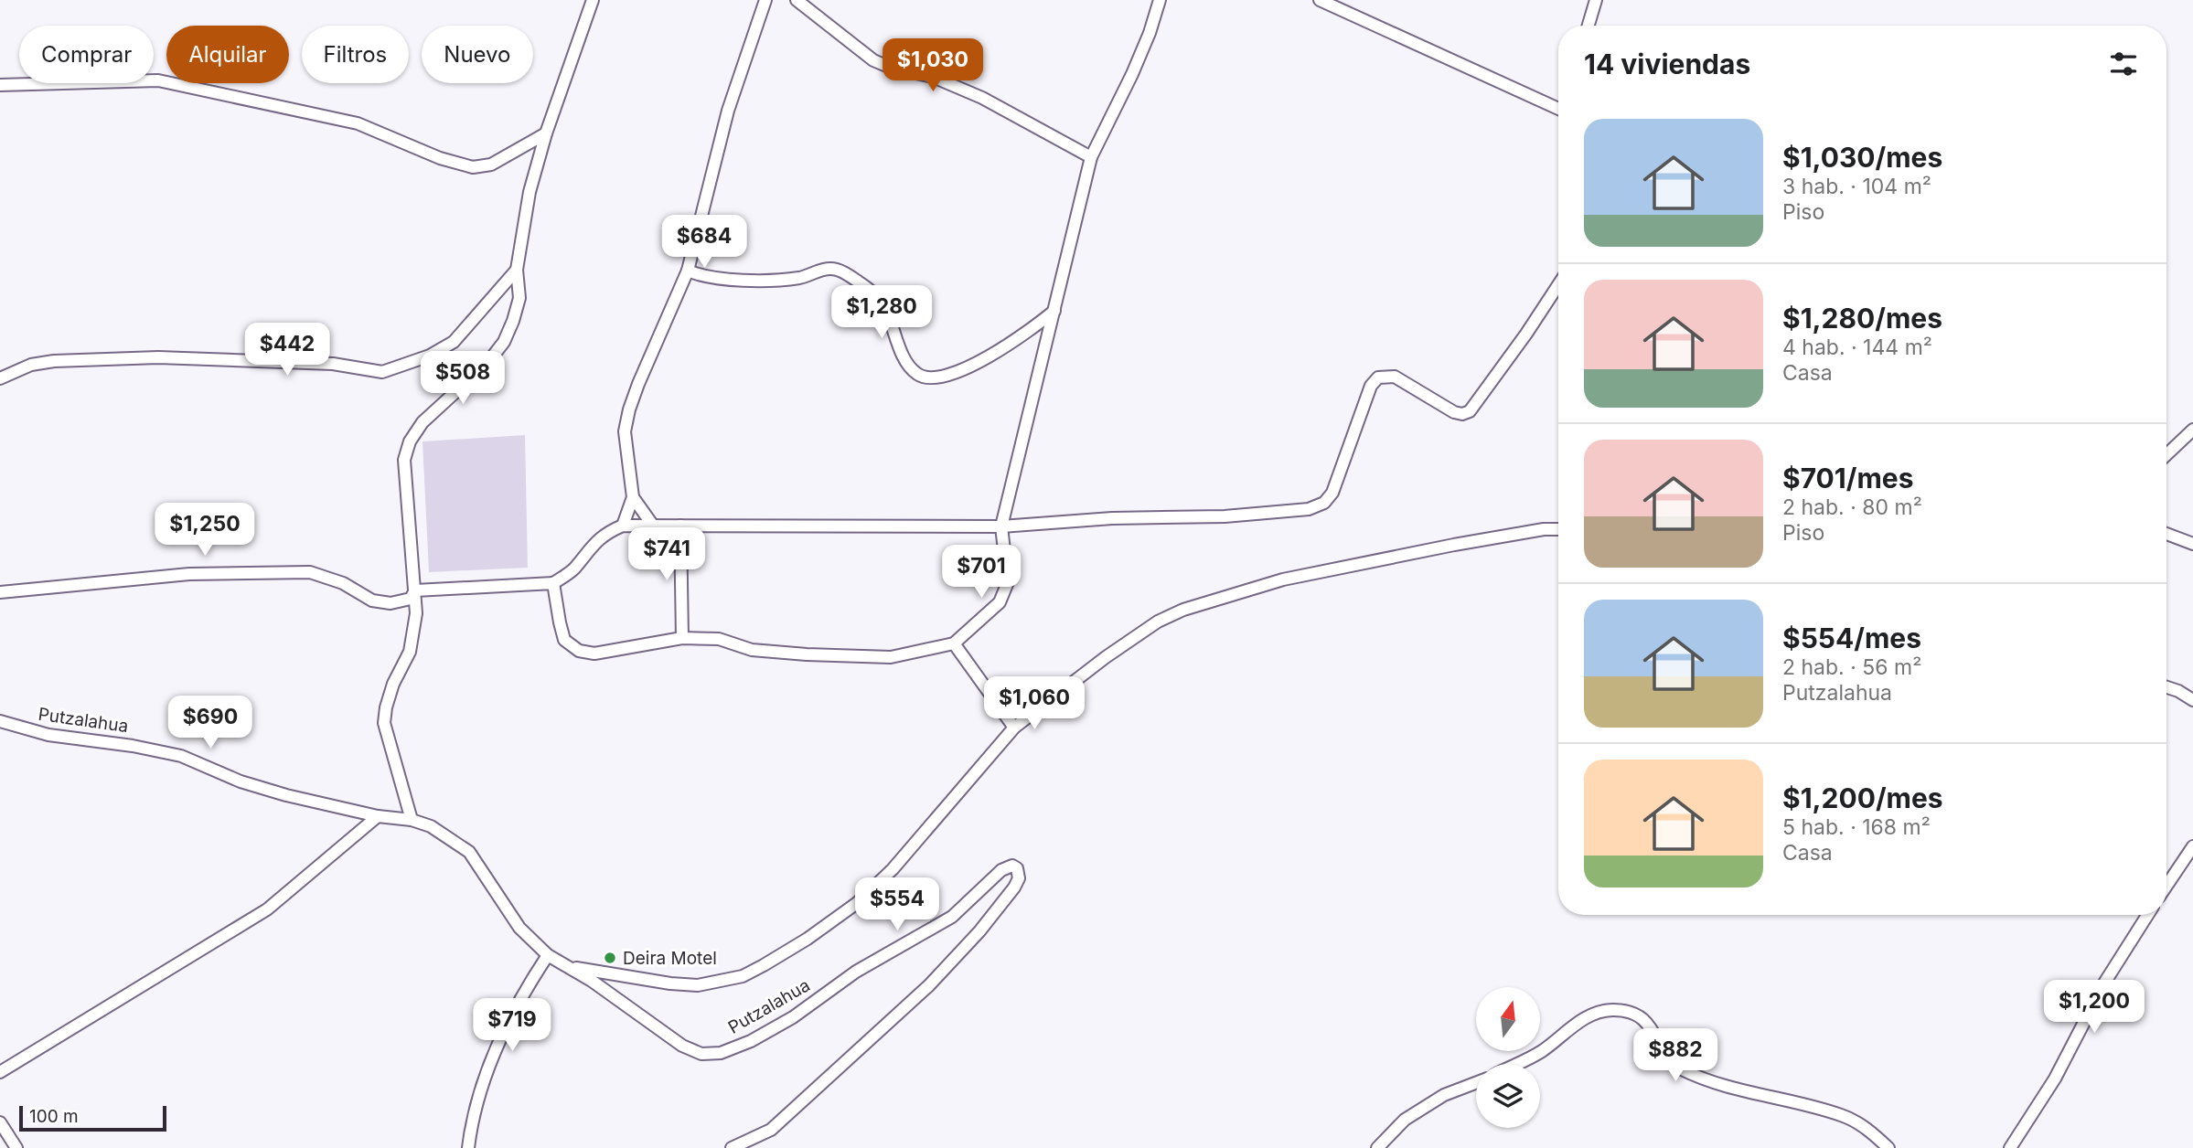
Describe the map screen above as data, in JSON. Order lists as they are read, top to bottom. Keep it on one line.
{"streets":{"street":["Putzalahua"]},"places":["Deira Motel"],"scale_bar":"100 m","north":"top","page":{"chip":["Comprar","Alquilar","Filtros","Nuevo"],"heading":"14 viviendas","price":["$1,030","$684","$1,280","$442","$508","$1,250","$741","$701","$1,060","$690","$554","$1,200","$719","$882"],"list":[{"name":"$1,030/mes","note":"3 hab. · 104 m² · Piso"},{"name":"$1,280/mes","note":"4 hab. · 144 m² · Casa"},{"name":"$701/mes","note":"2 hab. · 80 m² · Piso"},{"name":"$554/mes","note":"2 hab. · 56 m² · Putzalahua"},{"name":"$1,200/mes","note":"5 hab. · 168 m² · Casa"}],"scale":"100 m"}}
